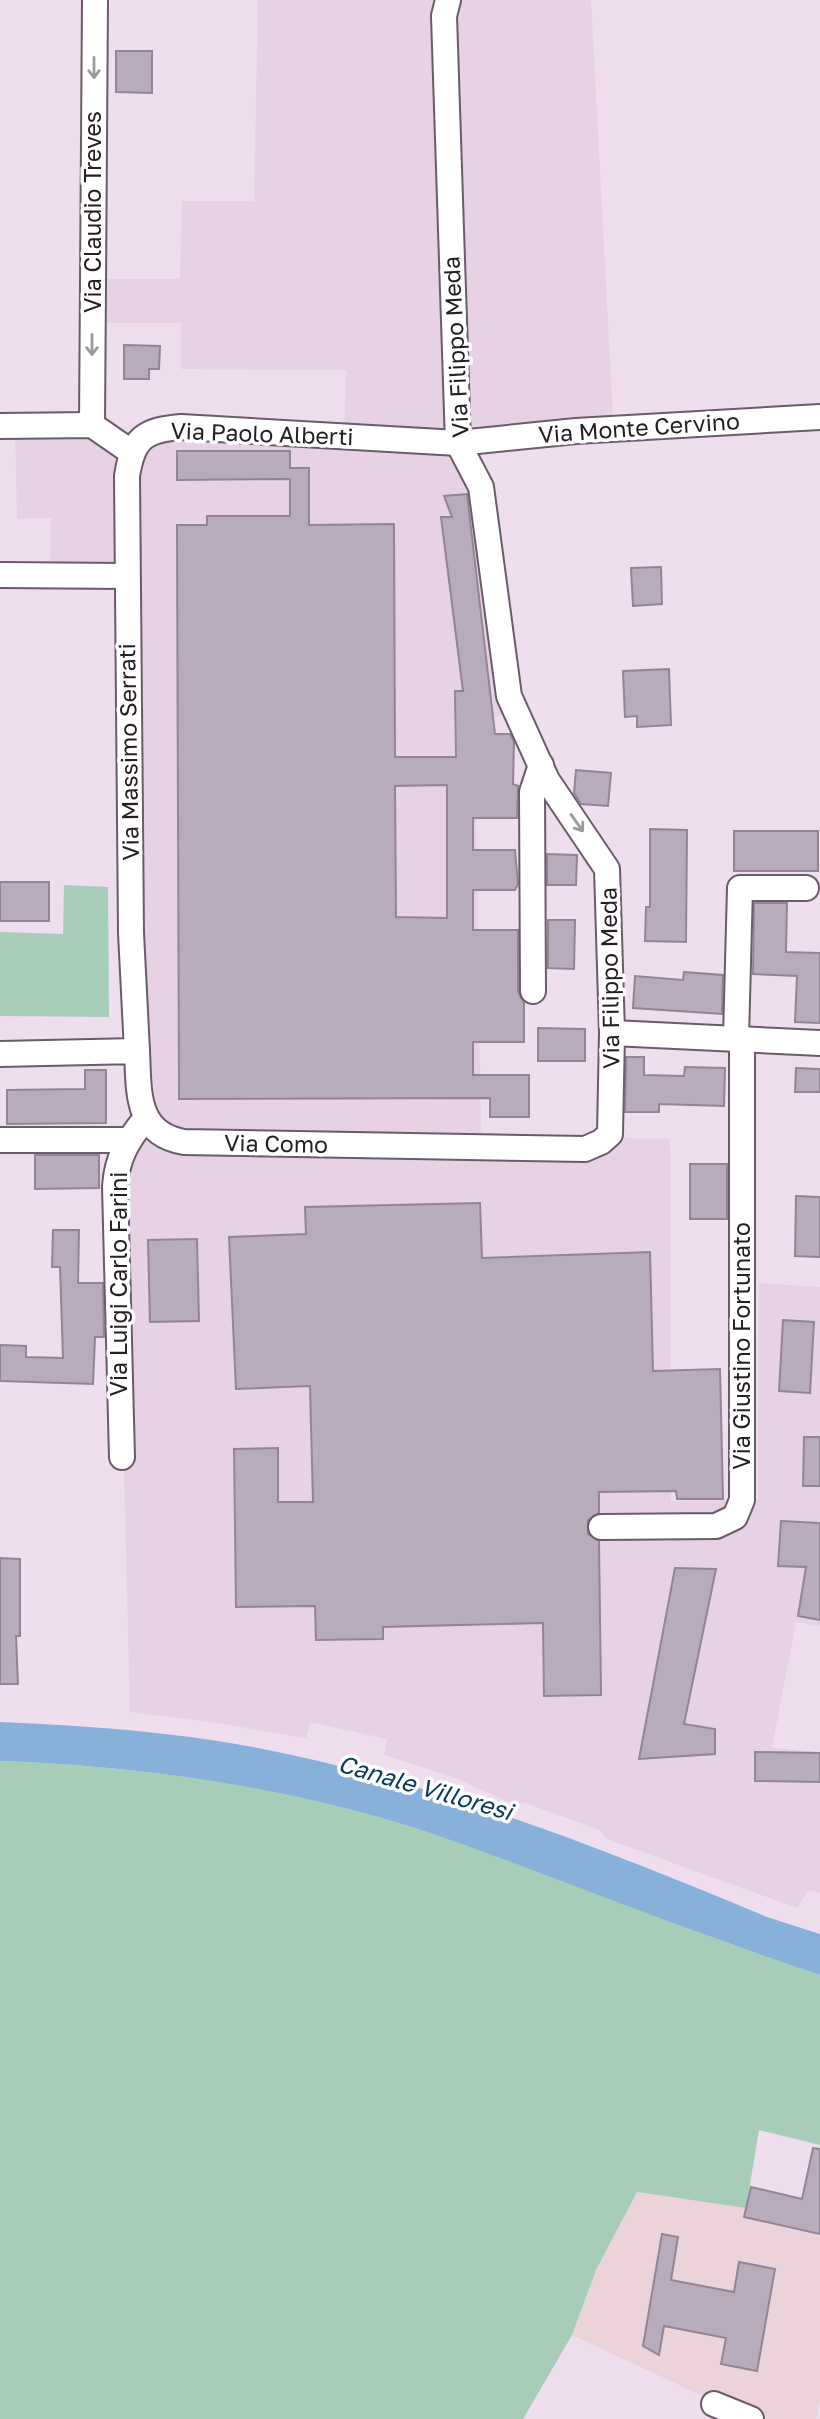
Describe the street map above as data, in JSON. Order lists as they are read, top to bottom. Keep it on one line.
{"streets":{"street":["Via Claudio Treves","Via Filippo Meda","Via Monte Cervino","Via Paolo Alberti","Via Massimo Serrati","Via Como","Via Luigi Carlo Farini","Via Giustino Fortunato"]},"crossings":[["Via Filippo Meda","Via Monte Cervino"],["Via Filippo Meda","Via Paolo Alberti"],["Via Filippo Meda","Via Como"],["Via Monte Cervino","Via Paolo Alberti"],["Via Paolo Alberti","Via Massimo Serrati"],["Via Como","Via Luigi Carlo Farini"]],"one_way":["Via Claudio Treves"],"water":["Canale Villoresi"]}
